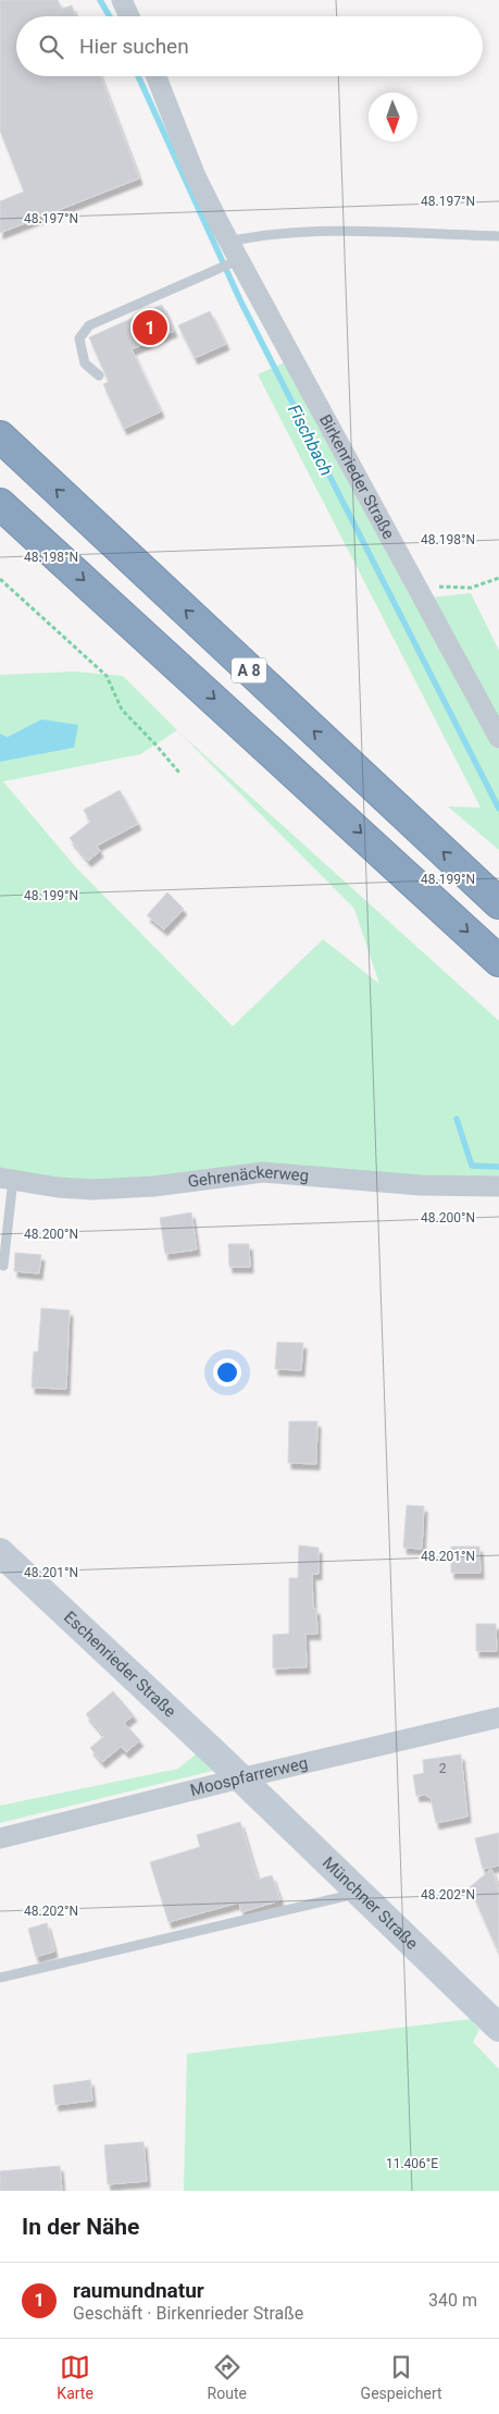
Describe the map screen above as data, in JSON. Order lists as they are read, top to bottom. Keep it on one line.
{"streets":{"highway":["A 8"],"street":["Birkenrieder Straße","Gehrenäckerweg","Eschenrieder Straße","Moospfarrerweg","Münchner Straße"]},"crossings":[["Eschenrieder Straße","Moospfarrerweg"],["Eschenrieder Straße","Münchner Straße"],["Moospfarrerweg","Münchner Straße"]],"water":["Fischbach"],"house_numbers":["2"],"north":"bottom","page":{"search":"Hier suchen","pins":"1","heading":"In der Nähe","list":[{"mark":"1","name":"raumundnatur","note":"Geschäft · Birkenrieder Straße","value":"340 m"}],"nav":["Karte","Route","Gespeichert"]},"coordinates":["48.197°N","48.198°N","48.199°N","48.200°N","48.201°N","48.202°N","11.406°E"]}
